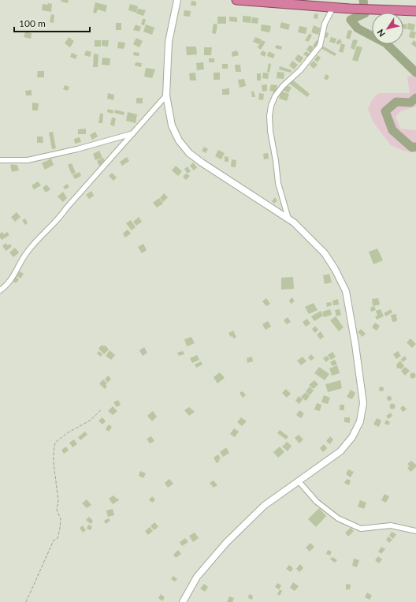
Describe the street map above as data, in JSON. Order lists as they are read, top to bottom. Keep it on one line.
{"scale_bar":"100 m","north":"bottom left"}
